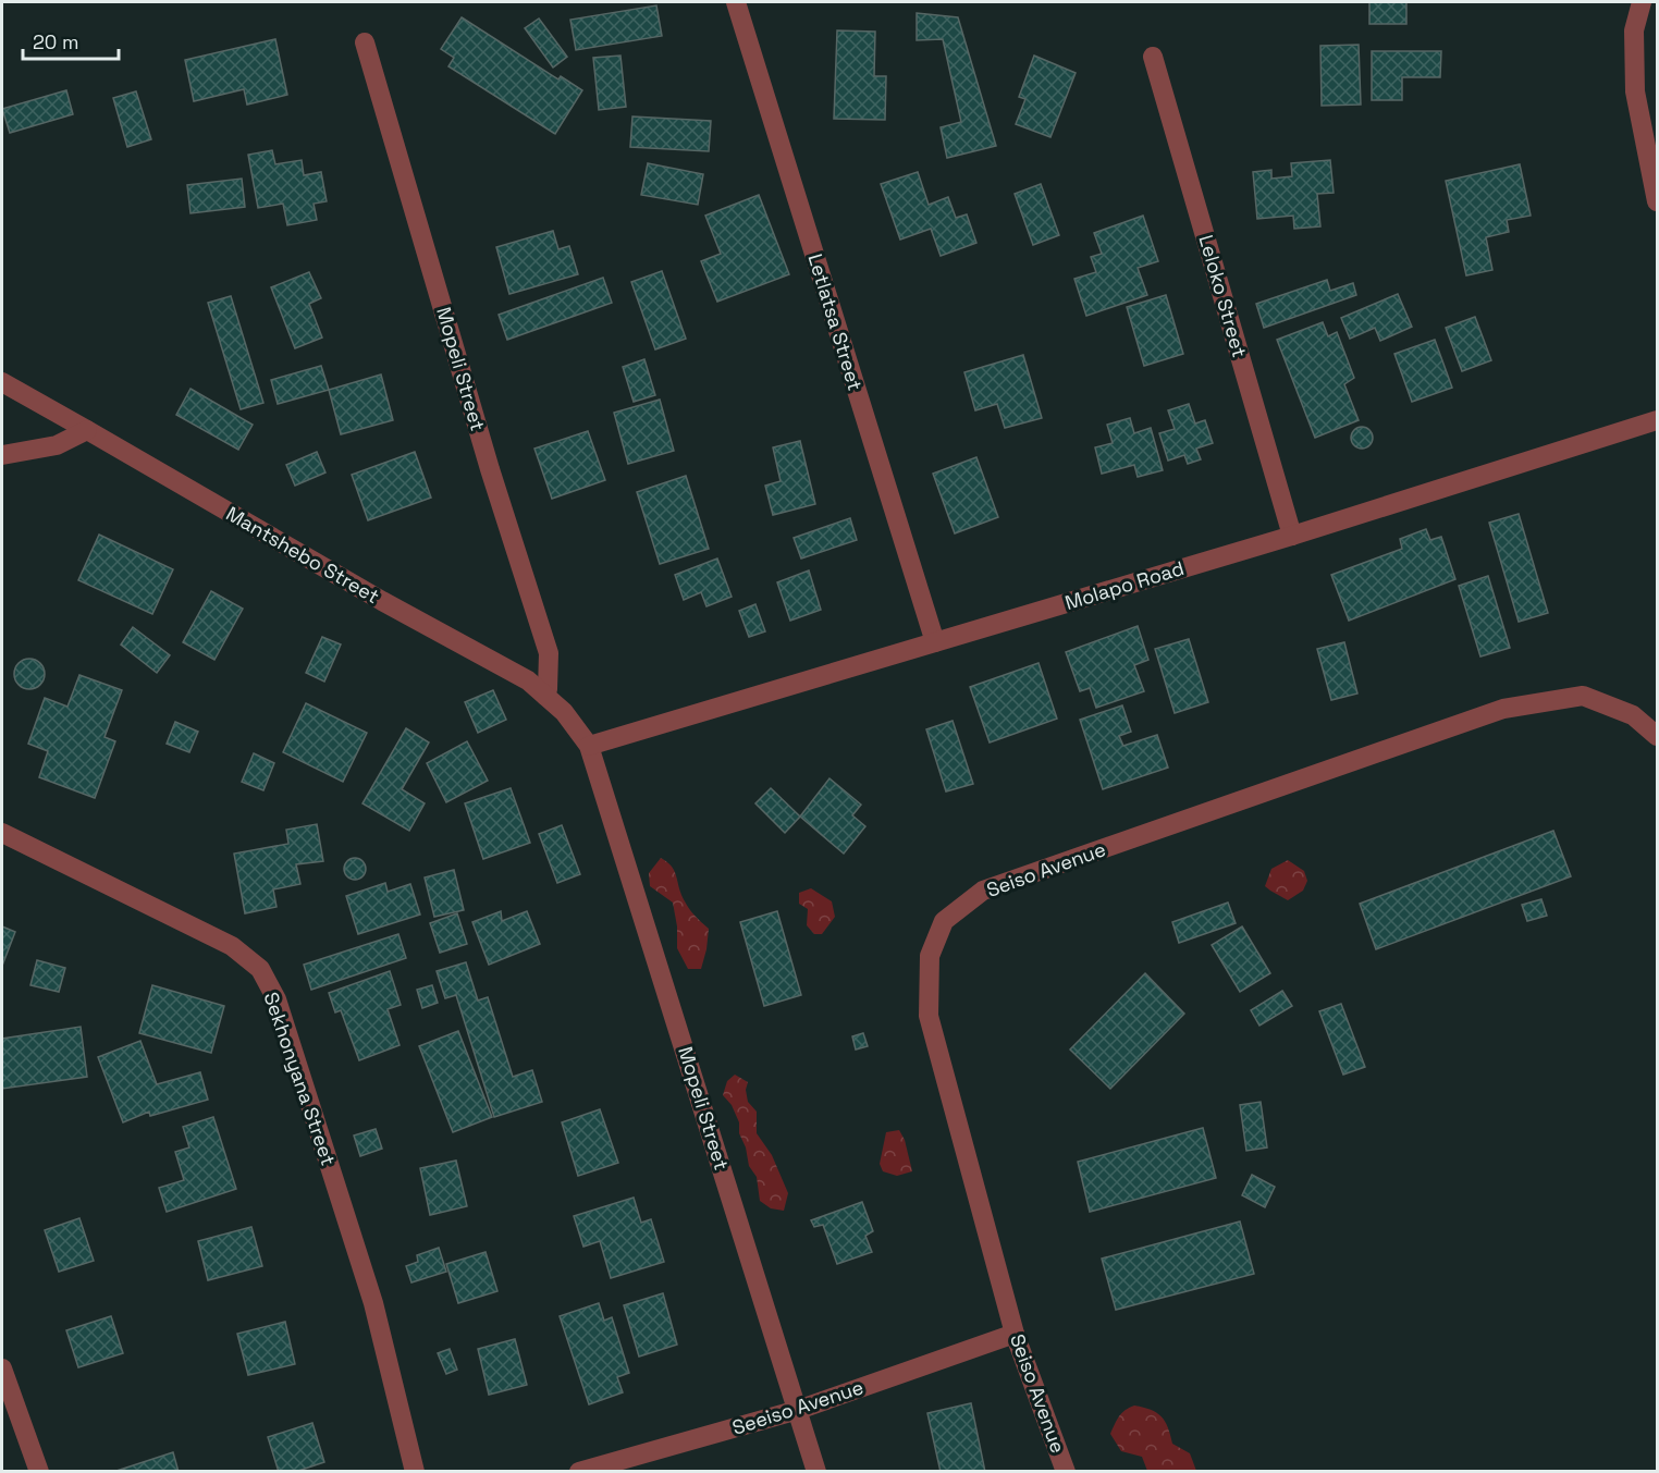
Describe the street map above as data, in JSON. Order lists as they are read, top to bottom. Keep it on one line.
{"streets":{"street":["Leloko Street","Letlatsa Street","Mopeli Street","Mantshebo Street","Molapo Road","Seiso Avenue","Sekhonyana Street","Seeiso Avenue"]},"crossings":[["Leloko Street","Molapo Road"],["Letlatsa Street","Molapo Road"],["Mopeli Street","Mantshebo Street"],["Mopeli Street","Molapo Road"],["Mopeli Street","Seeiso Avenue"],["Mantshebo Street","Molapo Road"],["Seiso Avenue","Seeiso Avenue"]],"scale_bar":"20 m"}
